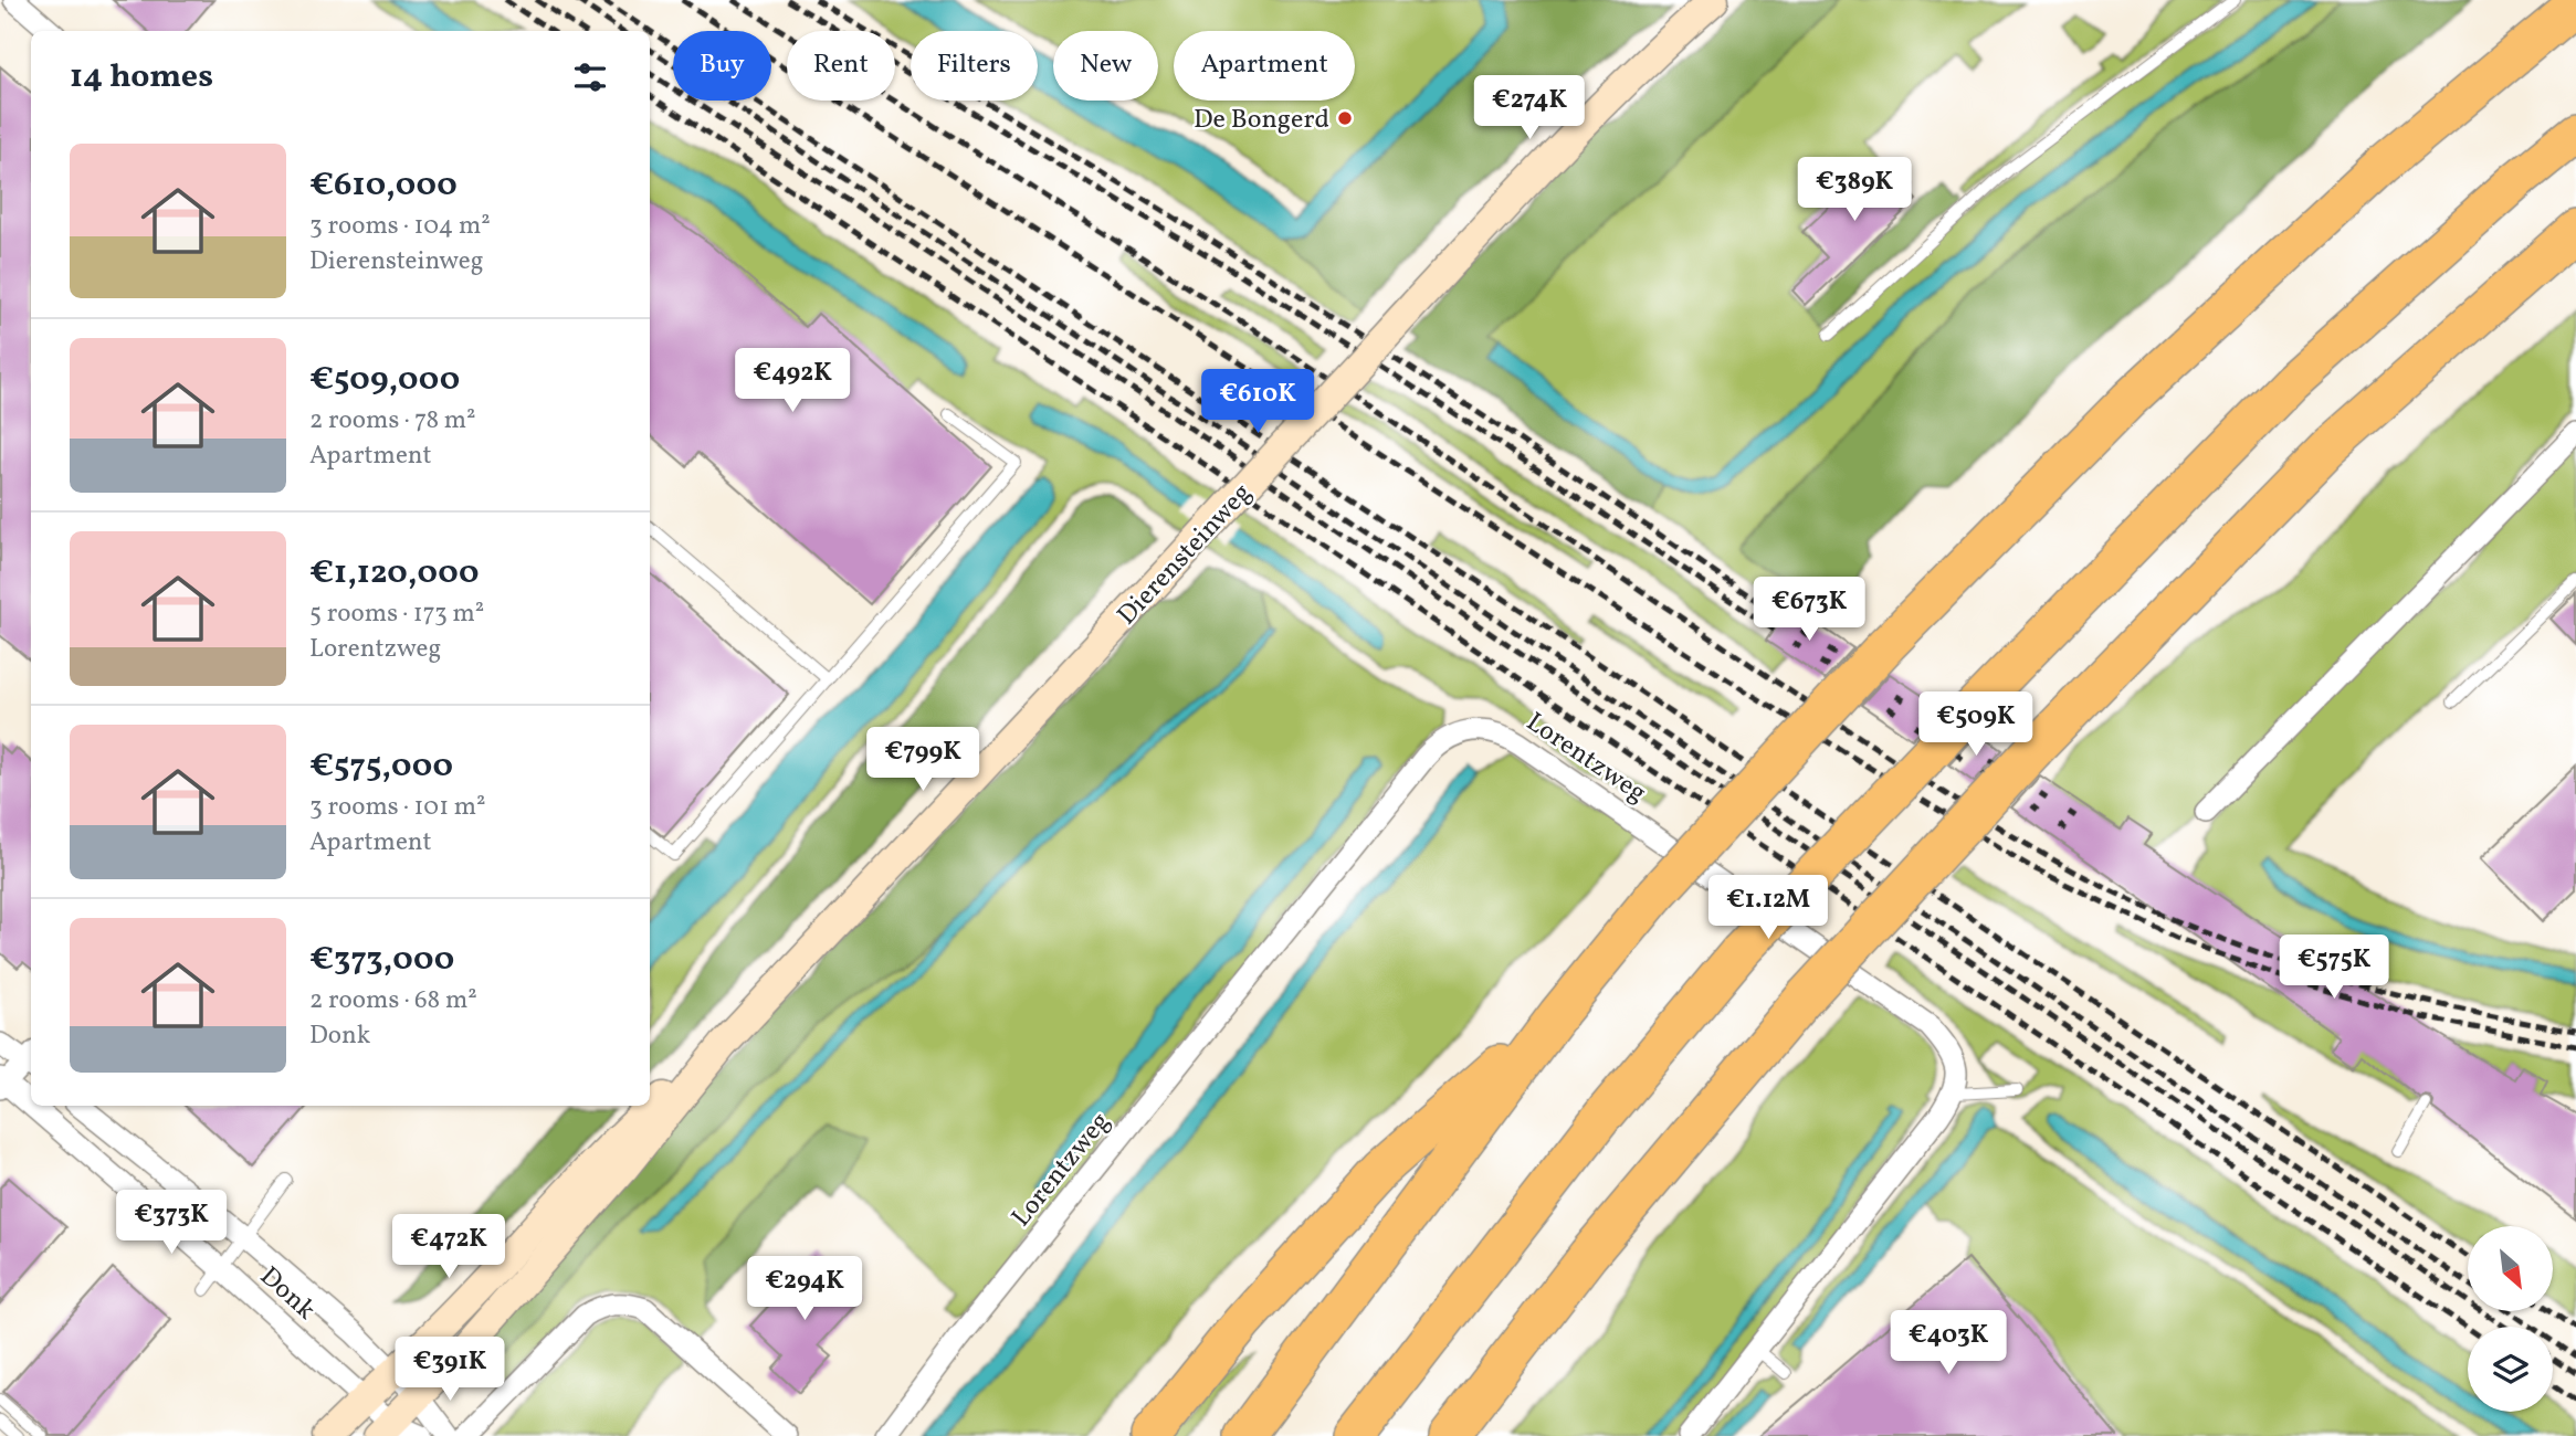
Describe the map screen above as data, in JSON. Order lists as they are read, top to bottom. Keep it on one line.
{"streets":{"main road":["Dierensteinweg"],"street":["Lorentzweg","Donk"]},"crossings":[["Dierensteinweg","Donk"]],"places":["De Bongerd"],"north":"bottom right","page":{"chip":["Buy","Rent","Filters","New","Apartment"],"heading":"14 homes","price":["€274K","€389K","€492K","€610K","€673K","€509K","€799K","€1.12M","€575K","€373K","€472K","€294K","€403K","€391K"],"list":[{"name":"€610,000","note":"3 rooms · 104 m² · Dierensteinweg"},{"name":"€509,000","note":"2 rooms · 78 m² · Apartment"},{"name":"€1,120,000","note":"5 rooms · 173 m² · Lorentzweg"},{"name":"€575,000","note":"3 rooms · 101 m² · Apartment"},{"name":"€373,000","note":"2 rooms · 68 m² · Donk"}]}}
